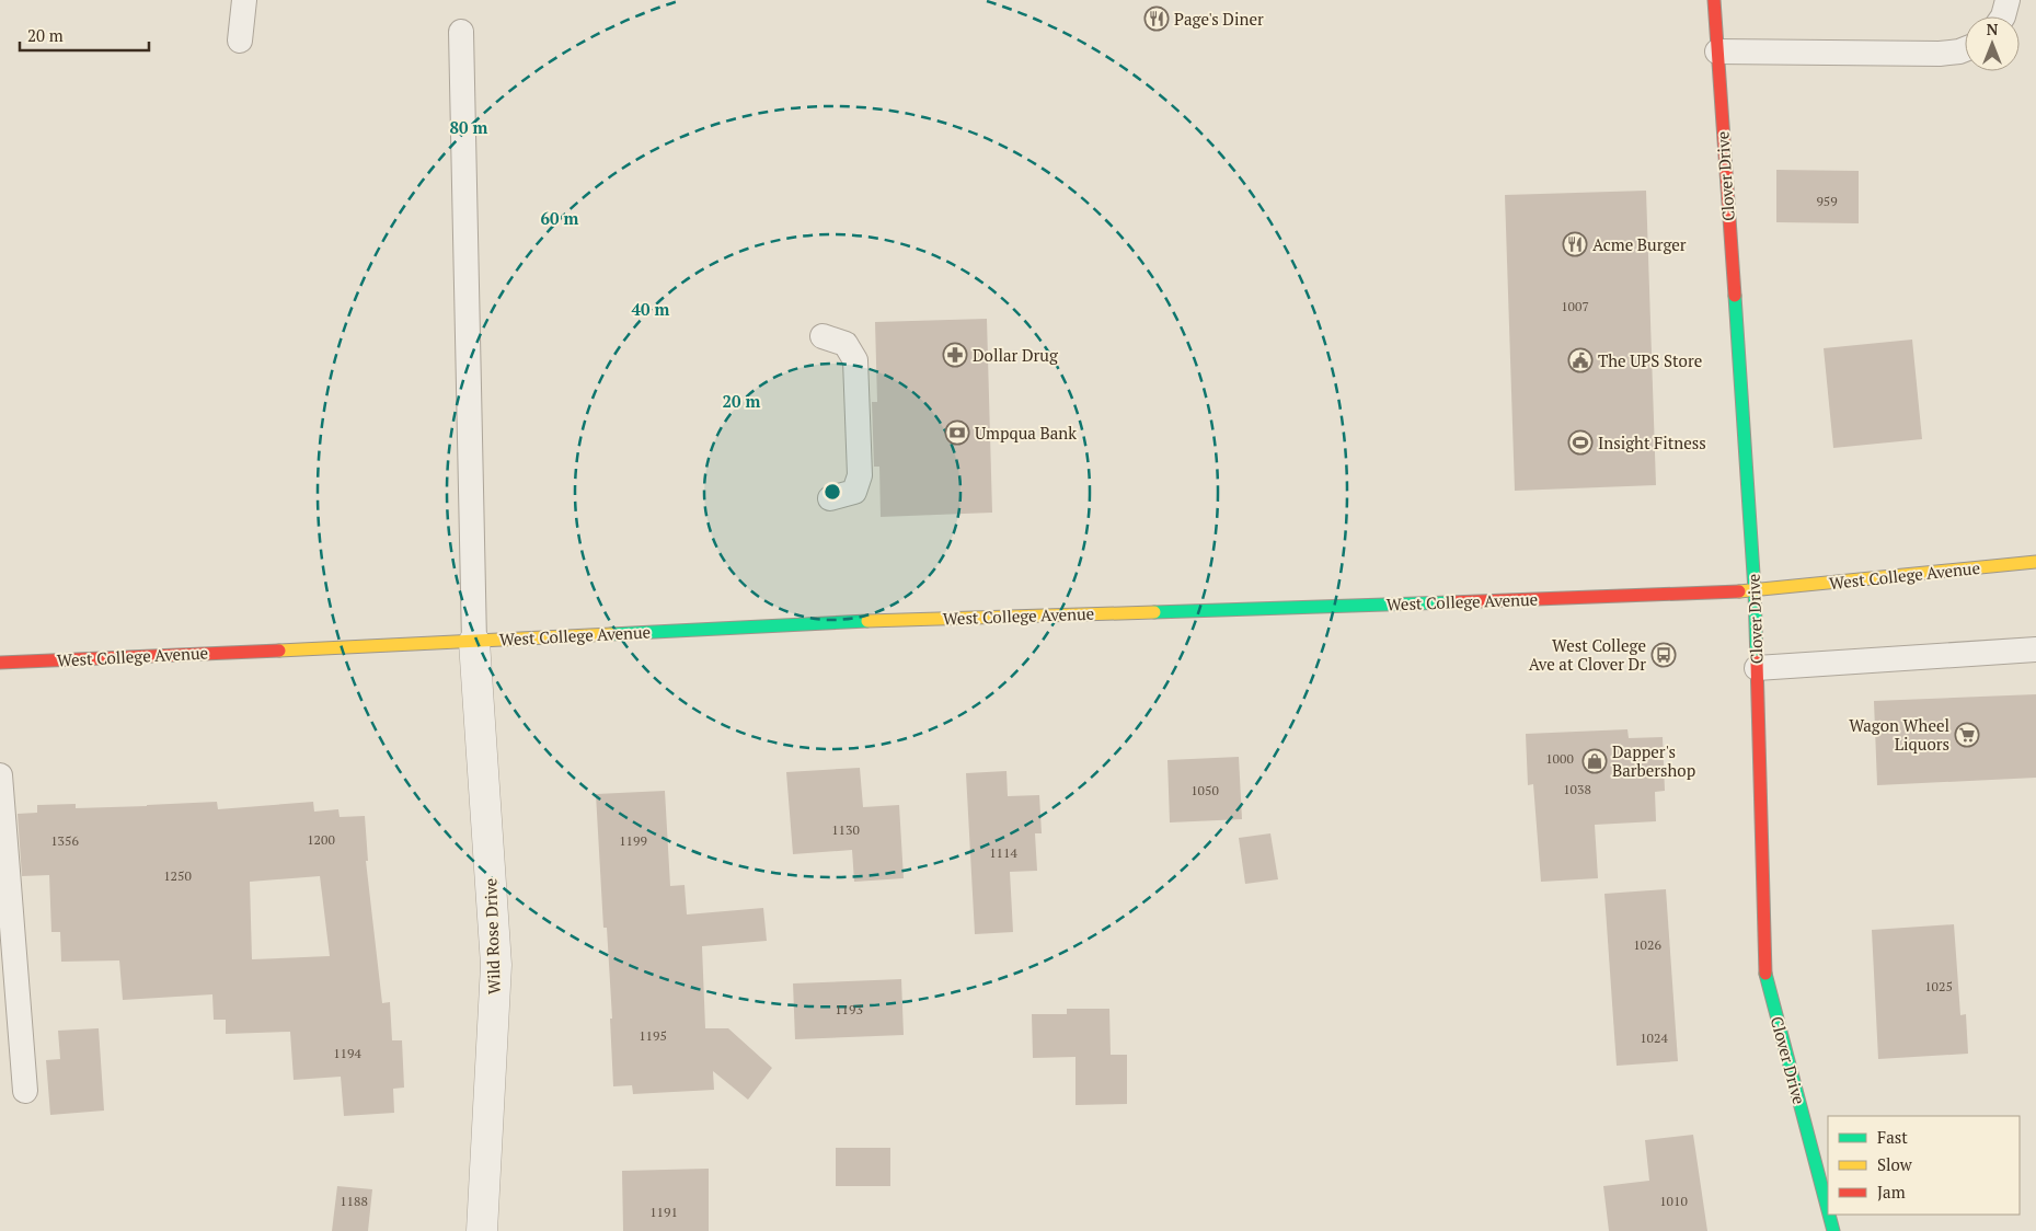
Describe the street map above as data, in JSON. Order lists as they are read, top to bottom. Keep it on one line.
{"streets":{"main road":["Clover Drive","West College Avenue"],"street":["Wild Rose Drive"]},"crossings":[["Clover Drive","West College Avenue"],["West College Avenue","Wild Rose Drive"]],"places":{"restaurant":["Page's Diner","Acme Burger"],"pharmacy":["Dollar Drug"],"public building":["The UPS Store"],"bank":["Umpqua Bank"],"sports":["Insight Fitness"],"bus stop":["West College Ave at Clover Dr"],"supermarket":["Wagon Wheel Liquors"],"shop":["Dapper's Barbershop"]},"house_numbers":["959","1007","1000","1038","1050","1130","1200","1356","1199","1114","1250","1026","1025","1193","1195","1024","1194","1188","1010","1191"],"legend":["Fast","Slow","Jam"],"scale_bar":"20 m","north":"top","rings":["80 m","60 m","40 m","20 m"]}
